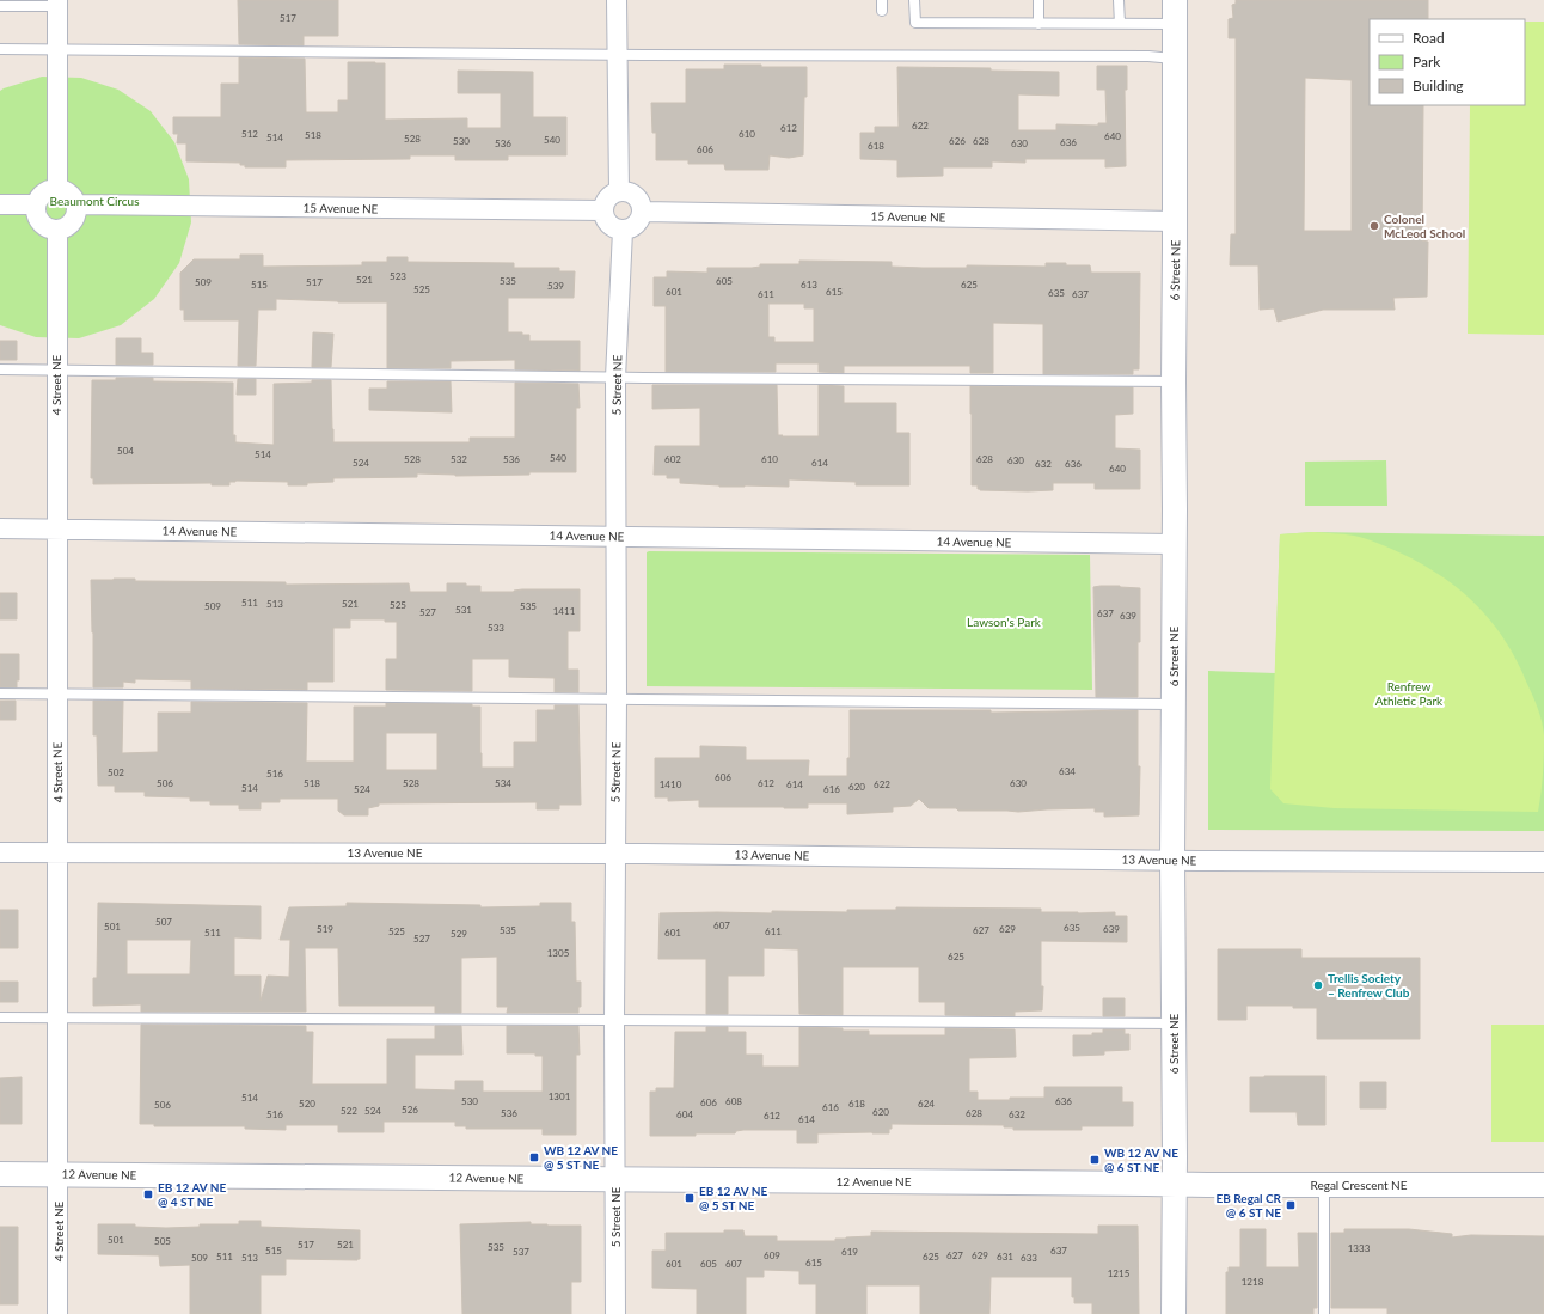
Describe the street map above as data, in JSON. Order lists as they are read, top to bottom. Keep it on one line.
{"streets":{"street":["15 Avenue NE","6 Street NE","4 Street NE","5 Street NE","14 Avenue NE","13 Avenue NE","12 Avenue NE","Regal Crescent NE"]},"crossings":[["15 Avenue NE","6 Street NE"],["15 Avenue NE","4 Street NE"],["15 Avenue NE","5 Street NE"],["6 Street NE","14 Avenue NE"],["6 Street NE","13 Avenue NE"],["6 Street NE","12 Avenue NE"],["6 Street NE","Regal Crescent NE"],["4 Street NE","14 Avenue NE"],["4 Street NE","13 Avenue NE"],["4 Street NE","12 Avenue NE"],["5 Street NE","14 Avenue NE"],["5 Street NE","13 Avenue NE"],["5 Street NE","12 Avenue NE"],["12 Avenue NE","Regal Crescent NE"]],"parks":["Beaumont Circus","Lawson's Park","Renfrew Athletic Park"],"places":{"other":["Colonel McLeod School","Trellis Society – Renfrew Club"],"transit":["WB 12 AV NE @ 5 ST NE","WB 12 AV NE @ 6 ST NE","EB 12 AV NE @ 4 ST NE","EB 12 AV NE @ 5 ST NE","EB Regal CR @ 6 ST NE"]},"house_numbers":["517","622","612","512","610","518","640","514","528","540","530","626","628","636","536","630","618","606","523","521","535","605","509","517","515","613","625","539","525","601","615","635","611","637","504","514","540","528","532","536","602","610","628","630","524","614","632","636","640","511","513","521","525","509","535","531","1411","527","637","639","533","634","502","516","606","506","518","528","534","612","630","1410","614","622","620","514","524","616","507","607","501","635","519","629","639","535","627","525","611","511","601","529","527","1305","625","1301","514","530","608","636","606","520","618","624","506","616","526","522","524","620","536","628","516","604","632","612","614","501","505","517","521","535","1333","515","637","537","619","609","627","629","511","625","631","509","513","633","615","601","605","607","1215","1218"],"legend":["Road","Park","Building"]}
